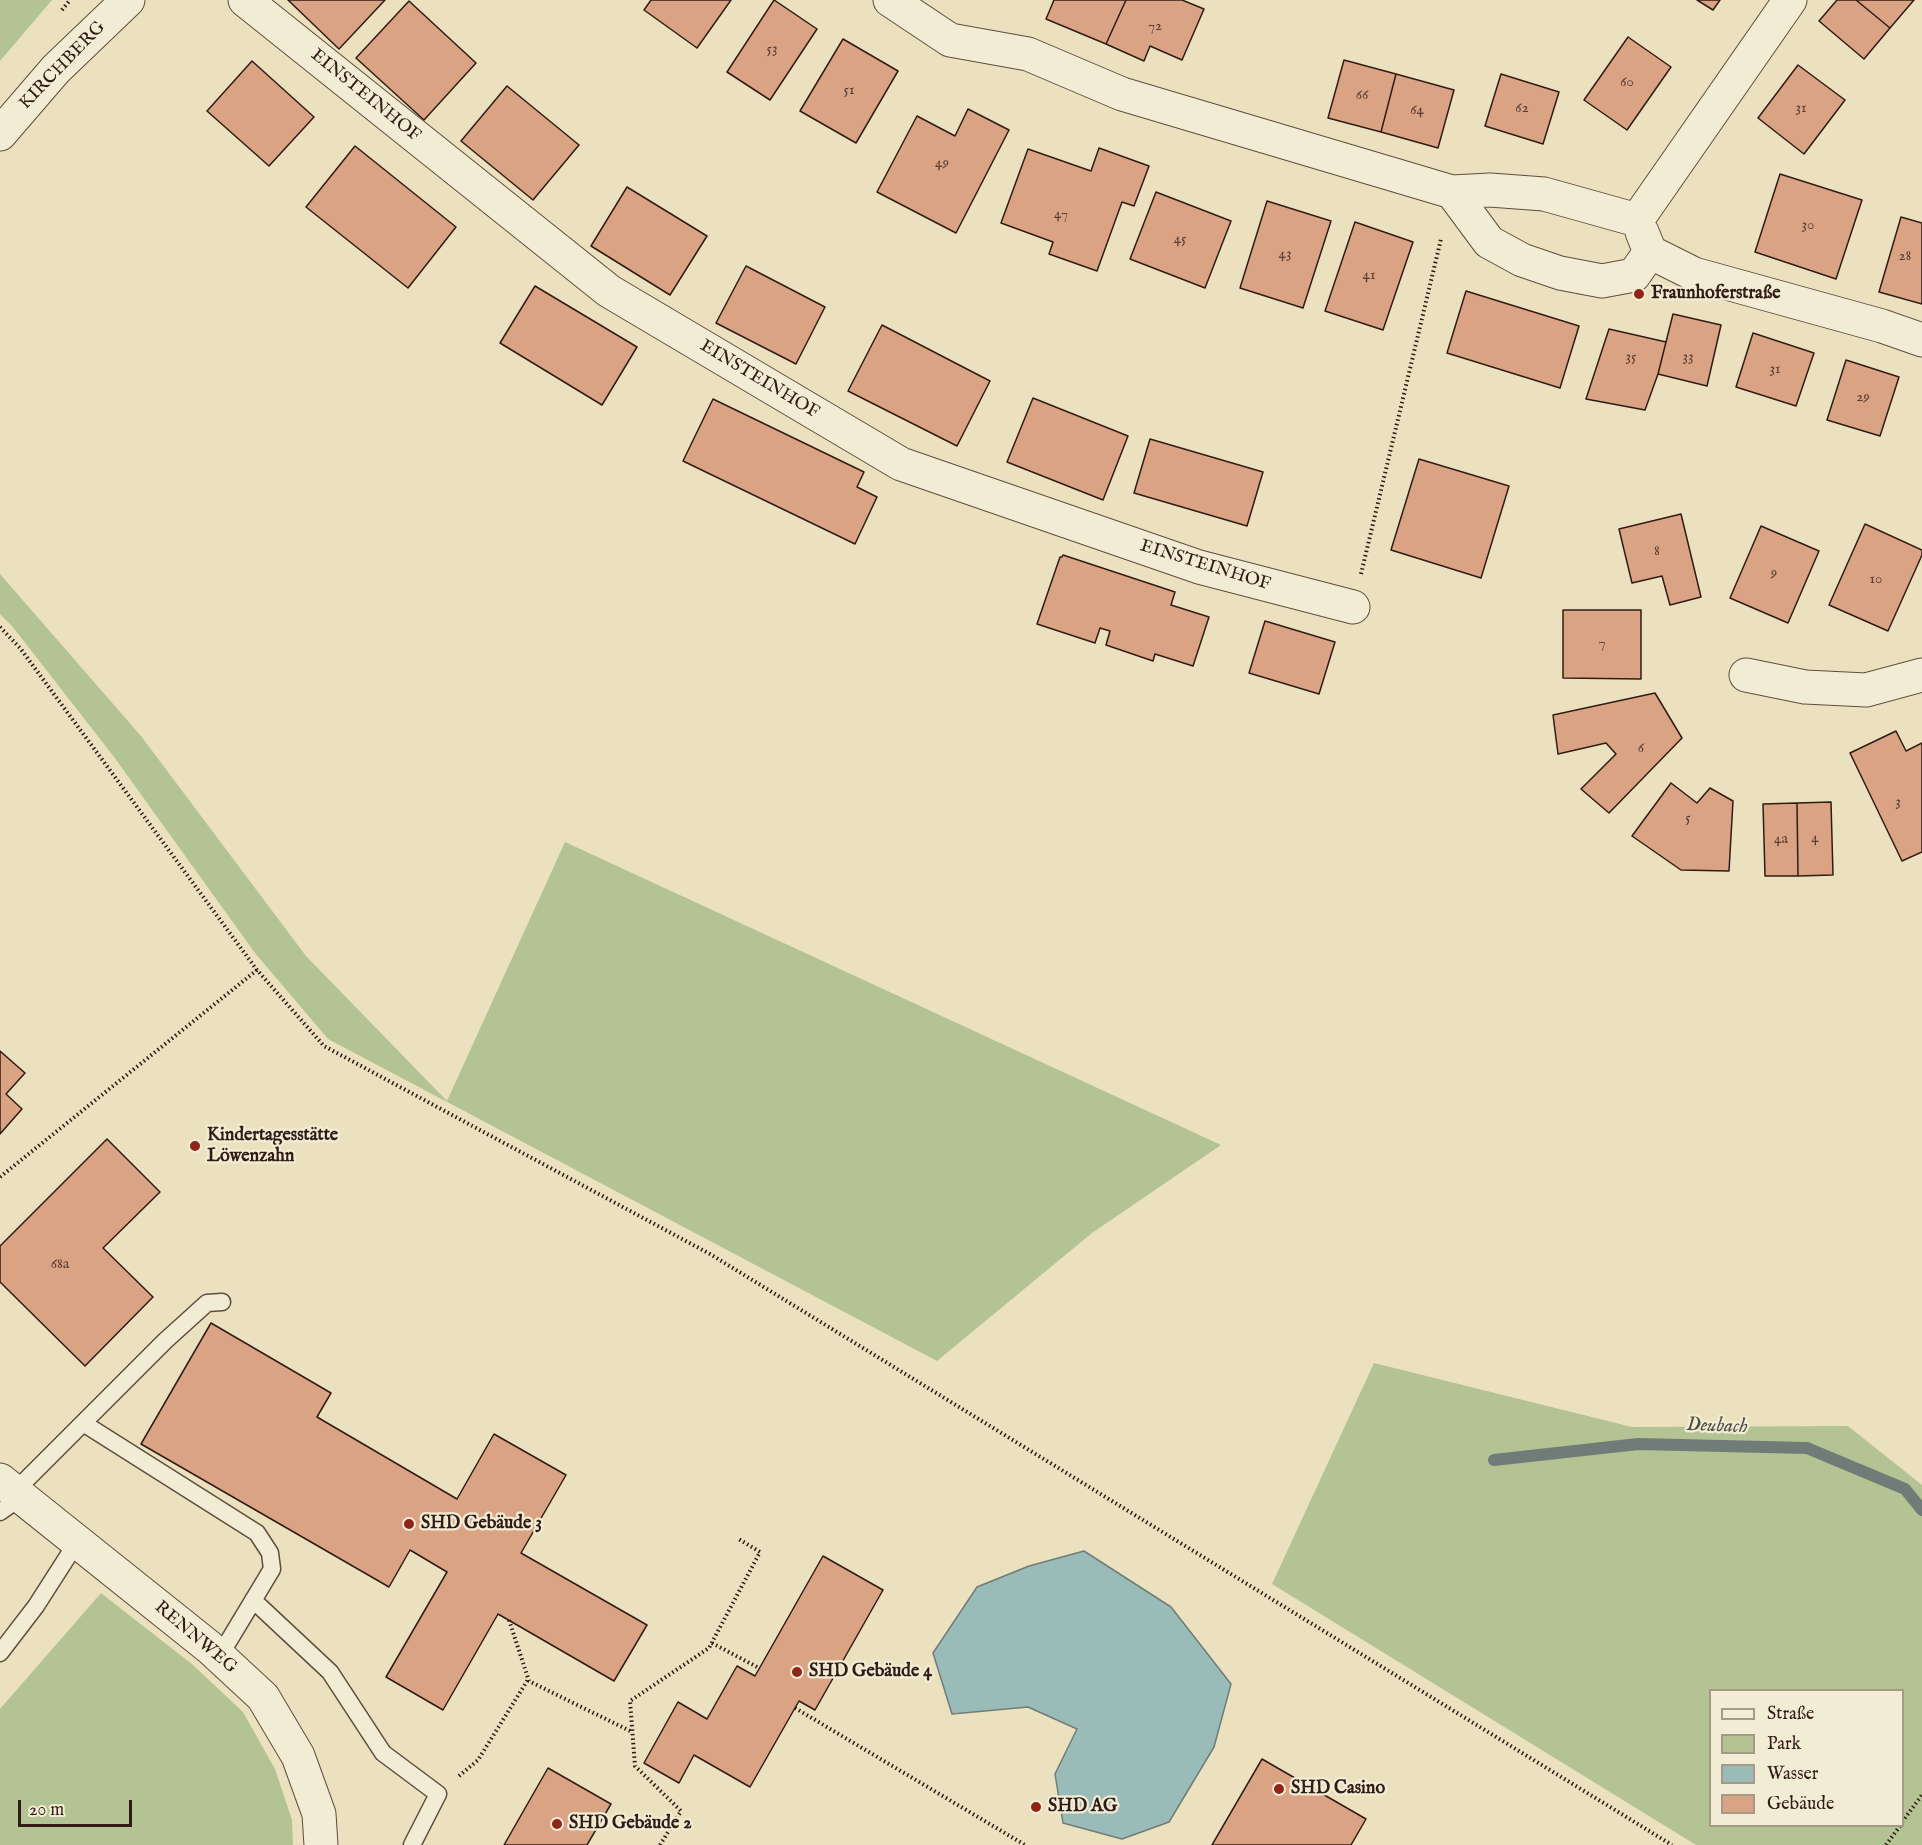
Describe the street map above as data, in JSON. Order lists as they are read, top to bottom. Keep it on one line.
{"streets":{"street":["KIRCHBERG","EINSTEINHOF","RENNWEG"]},"water":["Deubach"],"places":["Fraunhoferstraße","Kindertagesstätte Löwenzahn","SHD Gebäude 3","SHD Gebäude 4","SHD Casino","SHD AG","SHD Gebäude 2"],"house_numbers":["72","53","60","51","66","62","31","64","49","47","30","45","43","28","41","35","33","31","29","8","9","10","7","6","3","5","4","4a","68a"],"legend":["Straße","Park","Wasser","Gebäude"],"scale_bar":"20 m"}
